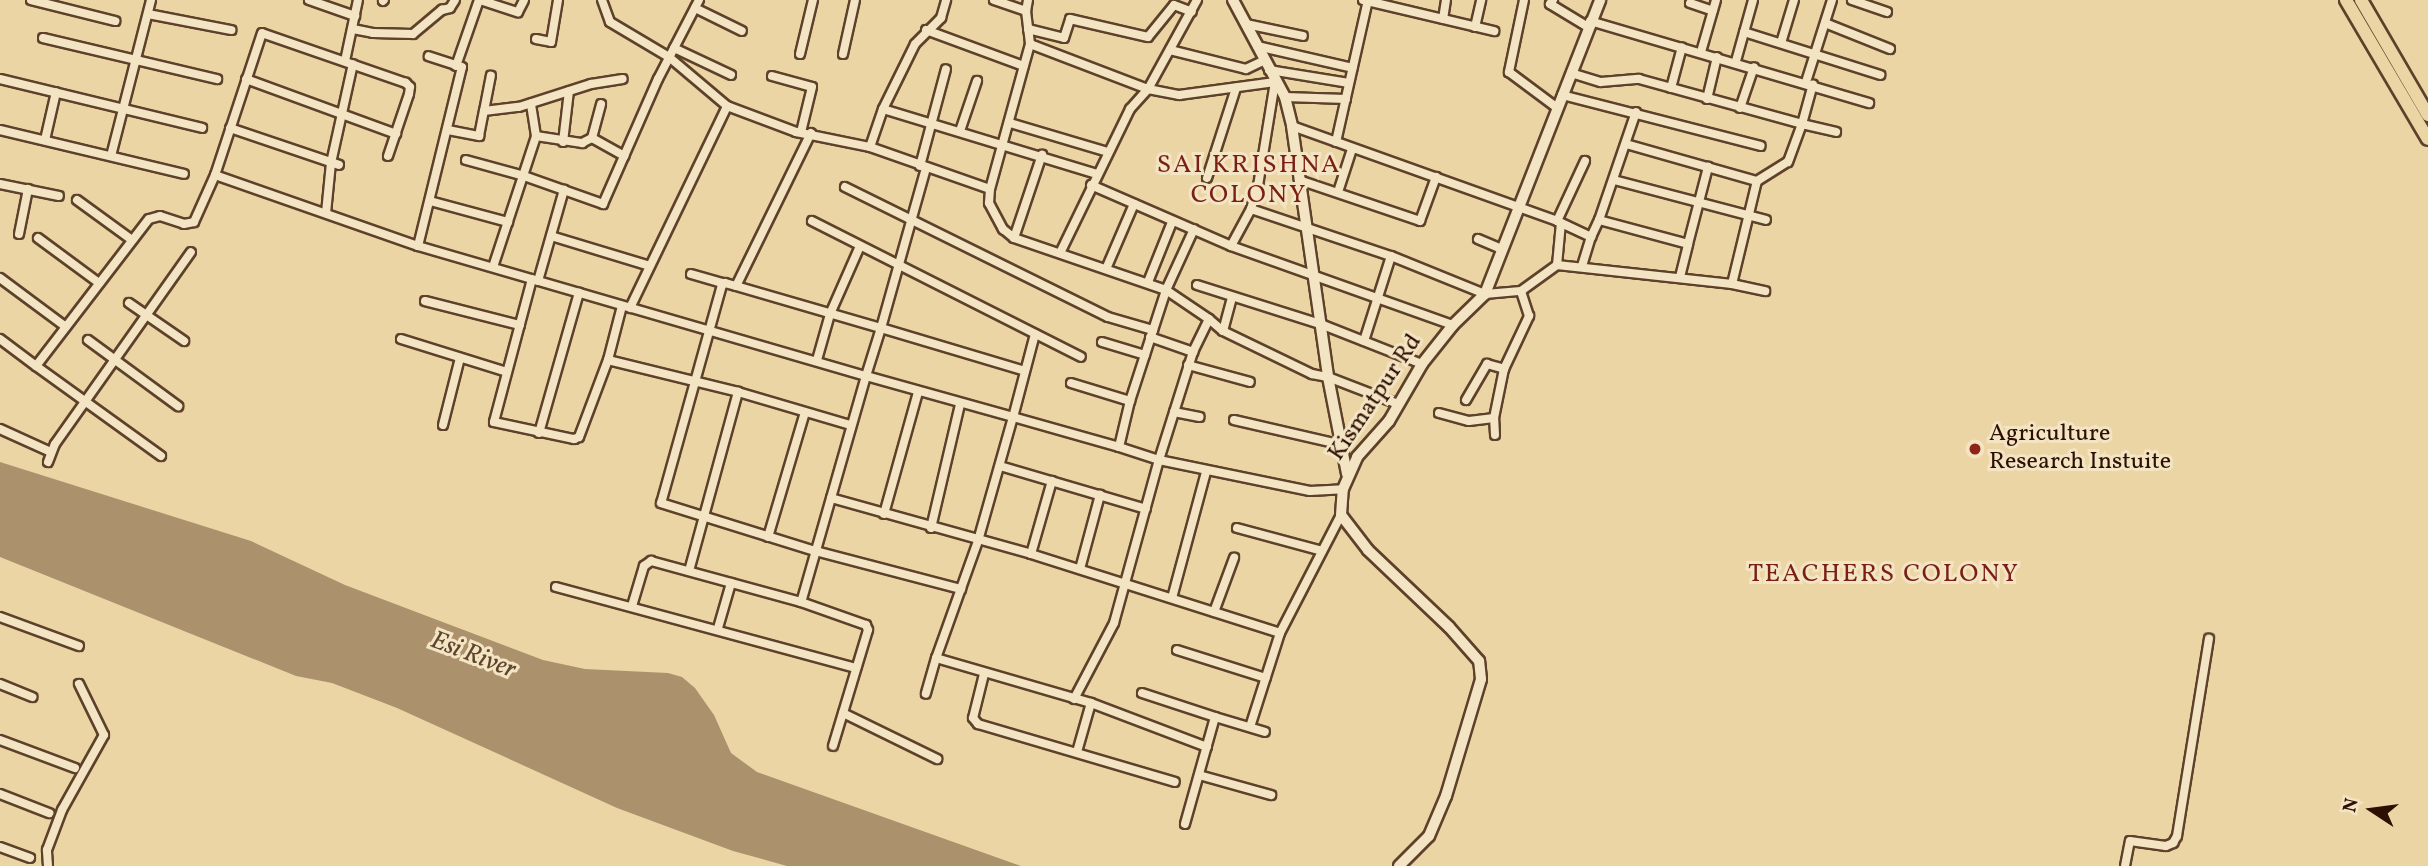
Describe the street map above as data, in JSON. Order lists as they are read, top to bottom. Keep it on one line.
{"streets":{"street":["Kismatpur Rd"]},"districts":["SAI KRISHNA COLONY","TEACHERS COLONY"],"water":["Esi River"],"places":["Agriculture Research Instuite"],"north":"left"}
